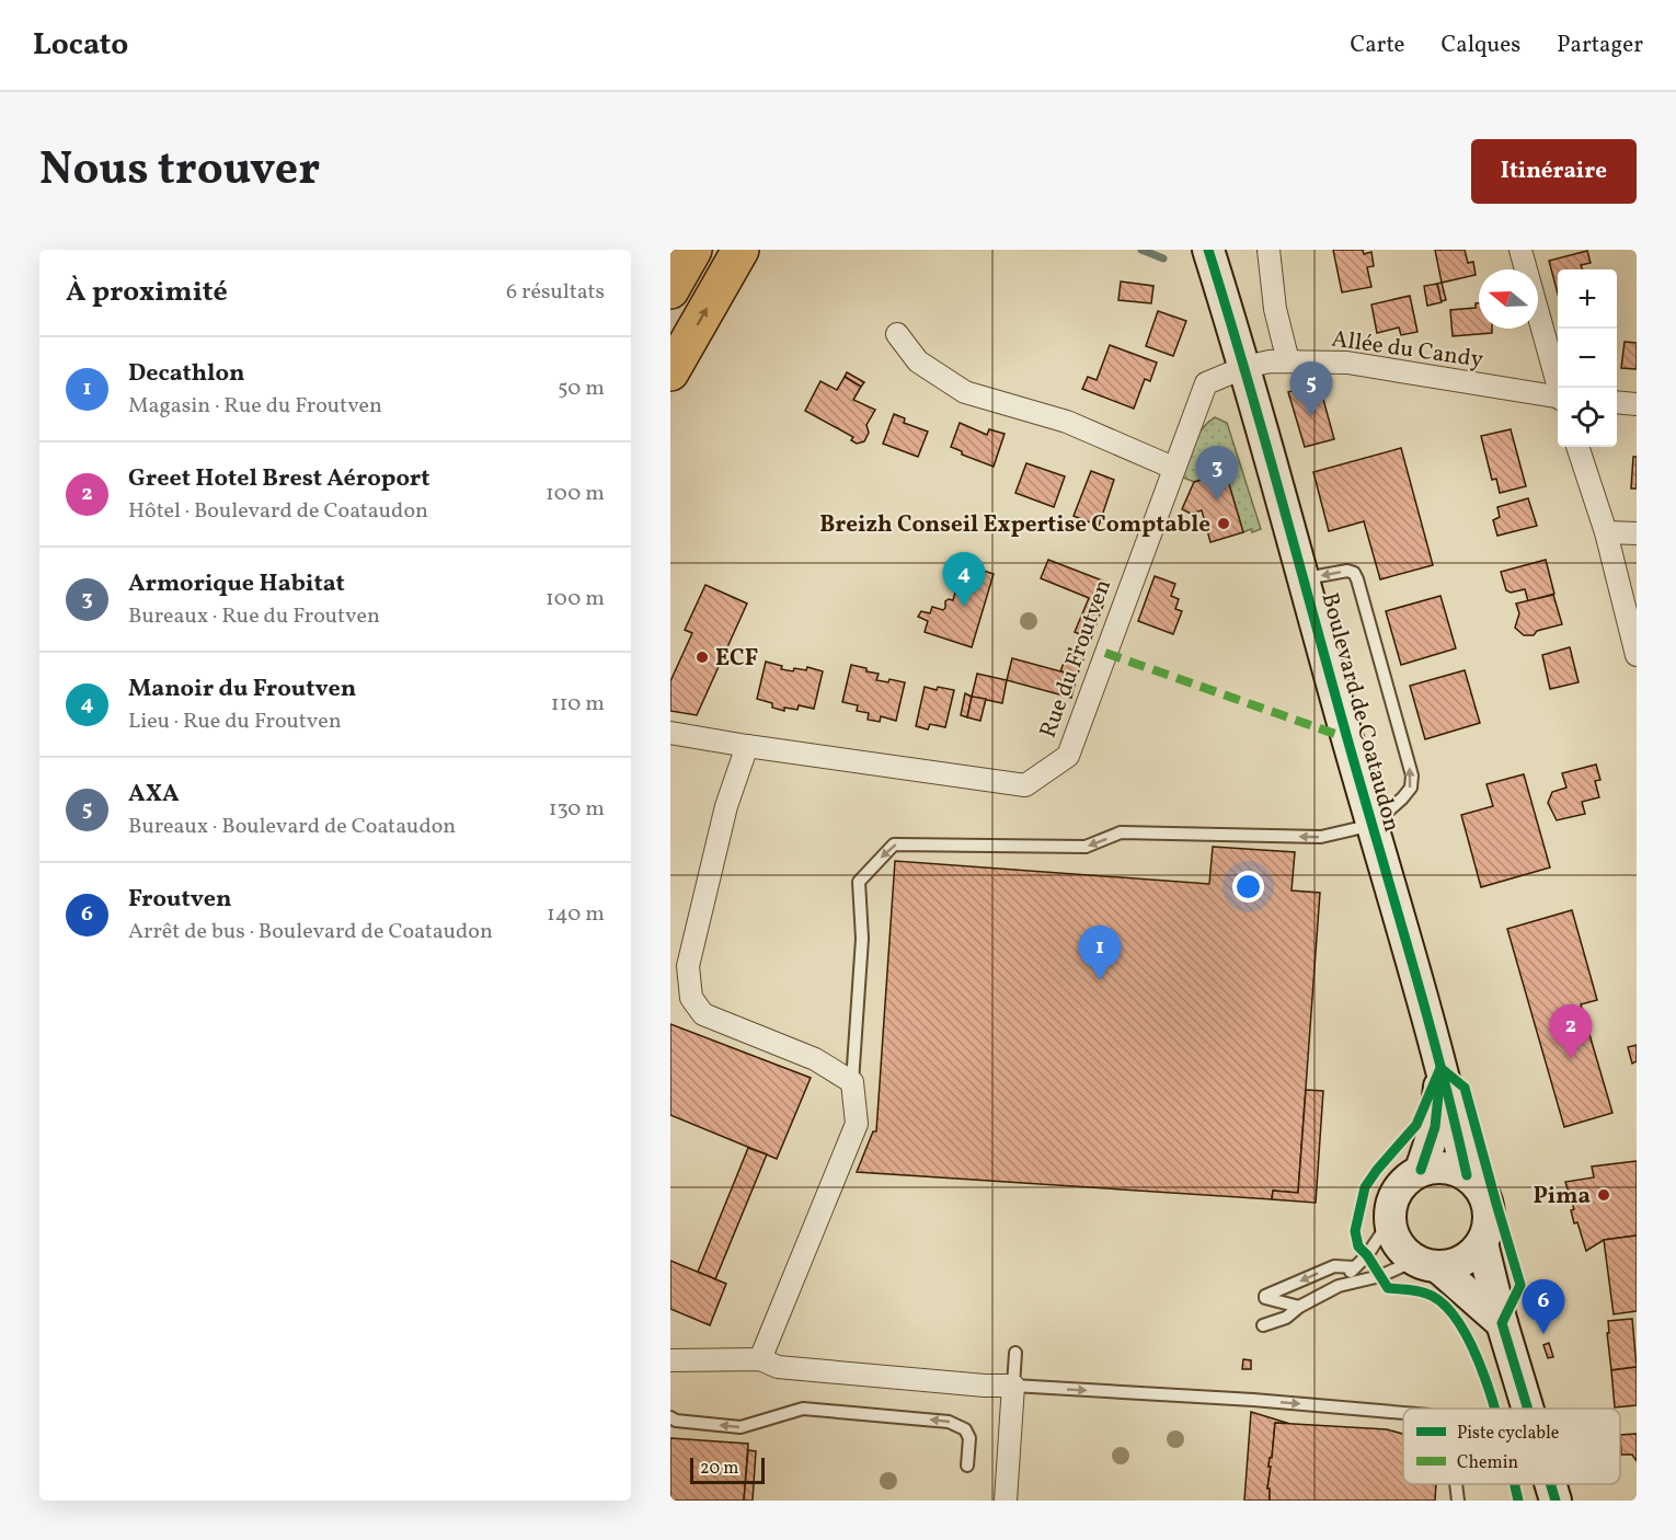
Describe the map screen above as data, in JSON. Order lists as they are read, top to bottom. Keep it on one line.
{"streets":{"main road":["Boulevard de Coataudon"],"street":["Allée du Candy","Rue du Froutven"]},"crossings":[["Allée du Candy","Rue du Froutven"],["Allée du Candy","Boulevard de Coataudon"],["Rue du Froutven","Boulevard de Coataudon"]],"places":["Breizh Conseil Expertise Comptable","ECF","Pima"],"legend":["Piste cyclable","Chemin"],"scale_bar":"20 m","north":"left","page":{"header":"Locato","nav":["Carte","Calques","Partager"],"title":"Nous trouver","buttons":"Itinéraire","heading":["À proximité","6 résultats"],"map_buttons":["+","−"],"list":[{"mark":"1","name":"Decathlon","note":"Magasin · Rue du Froutven","value":"50 m"},{"mark":"2","name":"Greet Hotel Brest Aéroport","note":"Hôtel · Boulevard de Coataudon","value":"100 m"},{"mark":"3","name":"Armorique Habitat","note":"Bureaux · Rue du Froutven","value":"100 m"},{"mark":"4","name":"Manoir du Froutven","note":"Lieu · Rue du Froutven","value":"110 m"},{"mark":"5","name":"AXA","note":"Bureaux · Boulevard de Coataudon","value":"130 m"},{"mark":"6","name":"Froutven","note":"Arrêt de bus · Boulevard de Coataudon","value":"140 m"}],"pins":["5","3","4","1","2","6"],"scale":"20 m"}}
